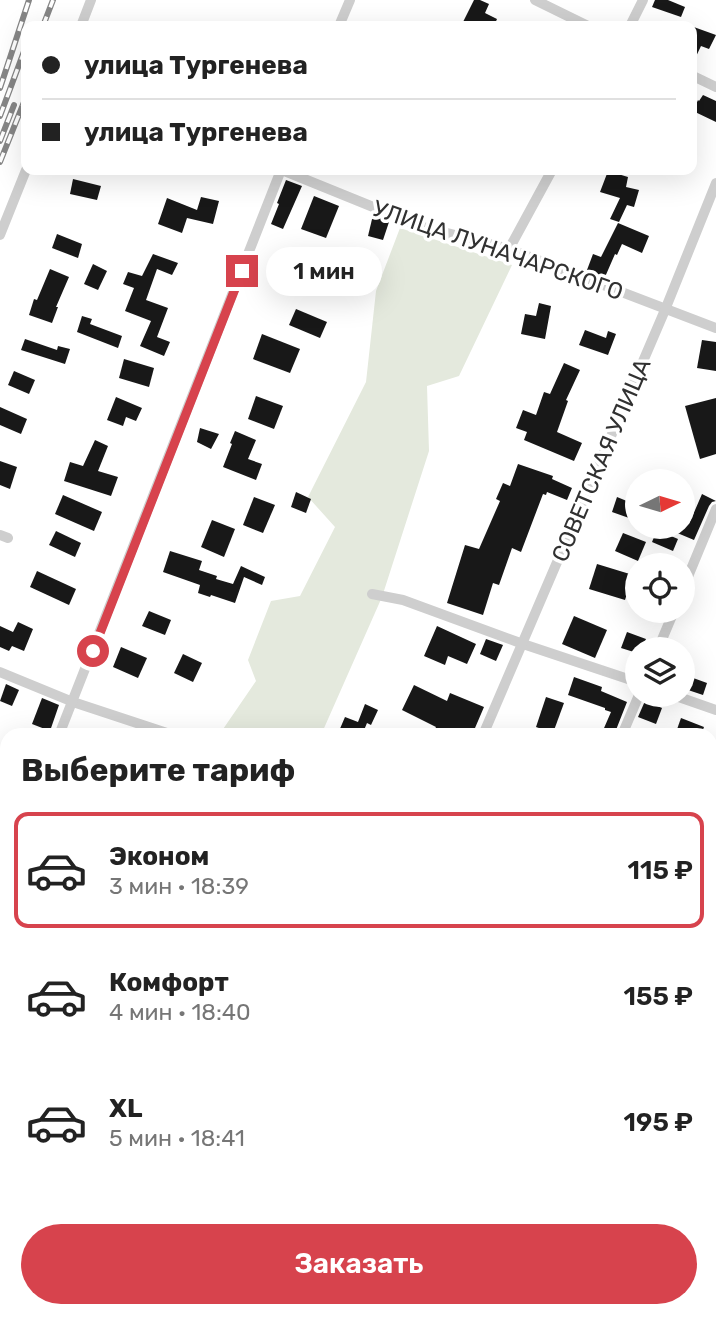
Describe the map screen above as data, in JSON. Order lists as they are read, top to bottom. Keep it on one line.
{"streets":{"street":["УЛИЦА ЛУНАЧАРСКОГО","СОВЕТСКАЯ УЛИЦА"]},"crossings":[["УЛИЦА ЛУНАЧАРСКОГО","СОВЕТСКАЯ УЛИЦА"]],"north":"right","page":{"banner":["улица Тургенева","улица Тургенева"],"bubble":"1 мин","heading":"Выберите тариф","list":[{"name":"Эконом","note":"3 мин · 18:39","value":"115 ₽"},{"name":"Комфорт","note":"4 мин · 18:40","value":"155 ₽"},{"name":"XL","note":"5 мин · 18:41","value":"195 ₽"}],"buttons":"Заказать"}}
